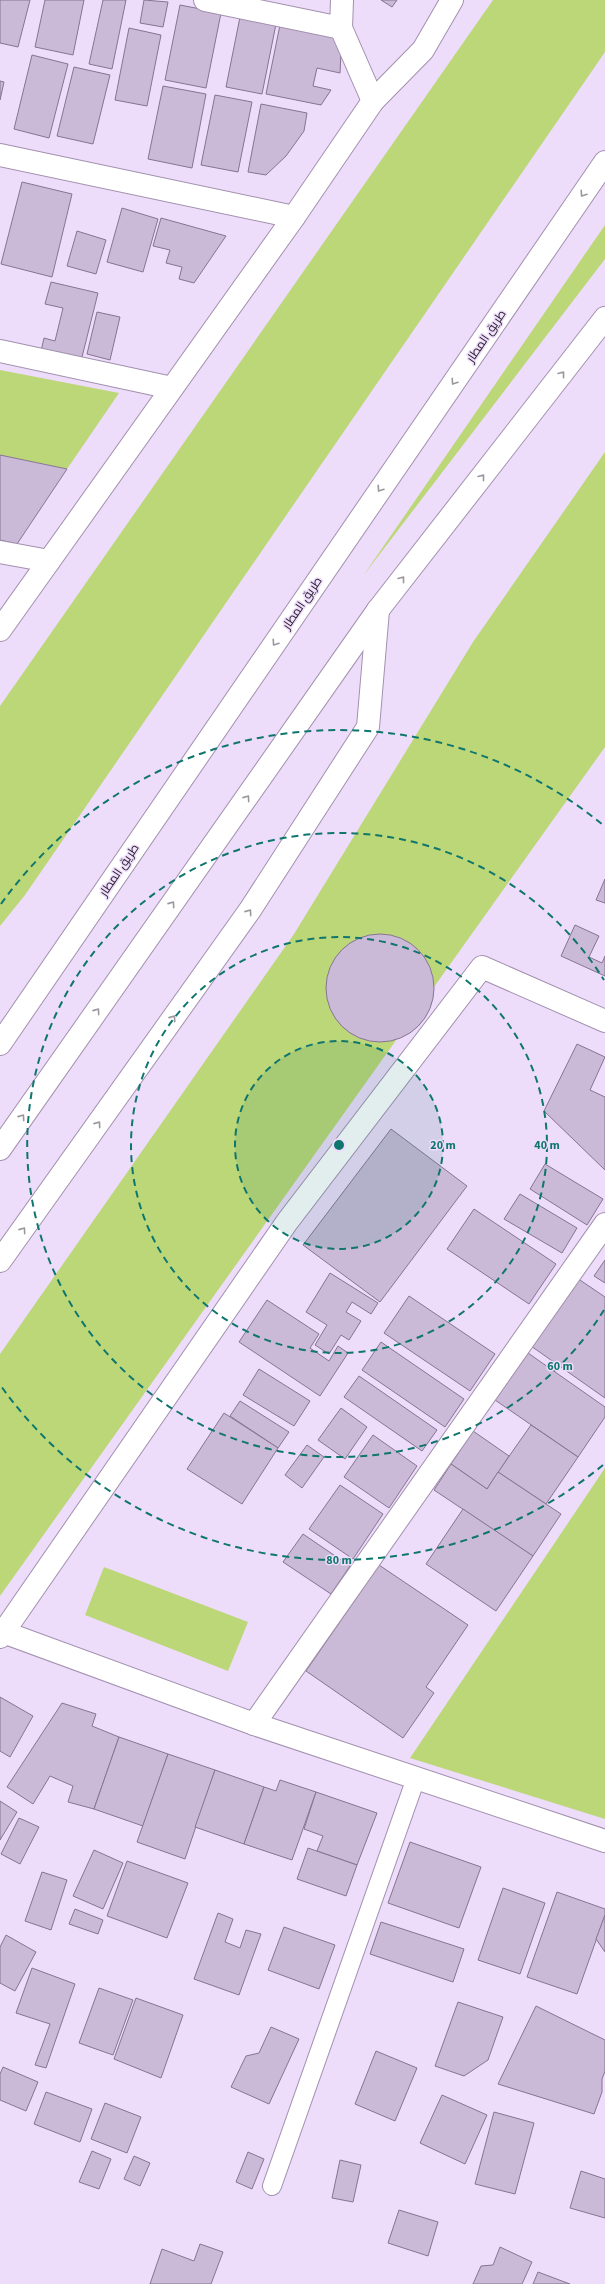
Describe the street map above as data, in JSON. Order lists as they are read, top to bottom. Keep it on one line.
{"streets":{"main road":["طريق المطار"]},"rings":["20 m","40 m","60 m","80 m"]}
